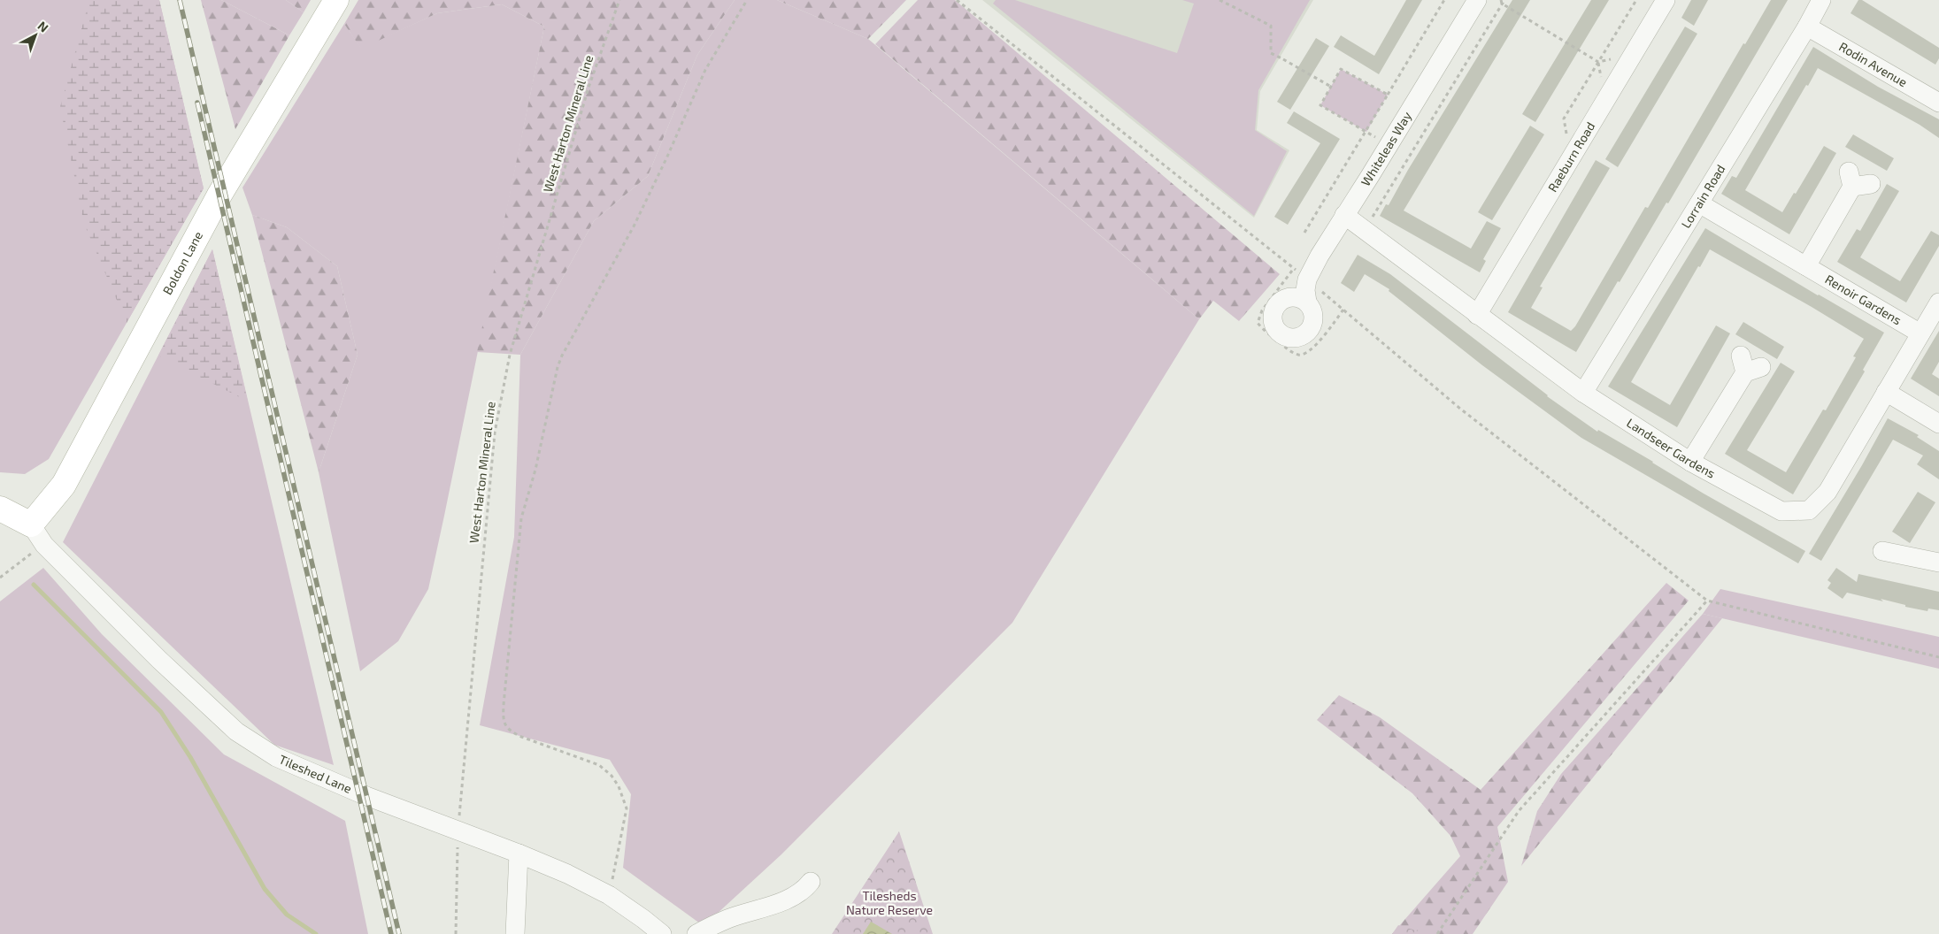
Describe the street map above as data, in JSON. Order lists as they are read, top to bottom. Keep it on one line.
{"streets":{"main road":["Boldon Lane"],"street":["Rodin Avenue","Whiteleas Way","Raeburn Road","Lorrain Road","Renoir Gardens","Landseer Gardens","Tileshed Lane"],"path":["West Harton Mineral Line"]},"crossings":[["Rodin Avenue","Lorrain Road"],["West Harton Mineral Line","Tileshed Lane"],["Whiteleas Way","Landseer Gardens"],["Raeburn Road","Landseer Gardens"],["Lorrain Road","Renoir Gardens"],["Lorrain Road","Landseer Gardens"],["Boldon Lane","Tileshed Lane"],["Renoir Gardens","Landseer Gardens"]],"parks":["Tilesheds Nature Reserve"],"north":"top right"}
